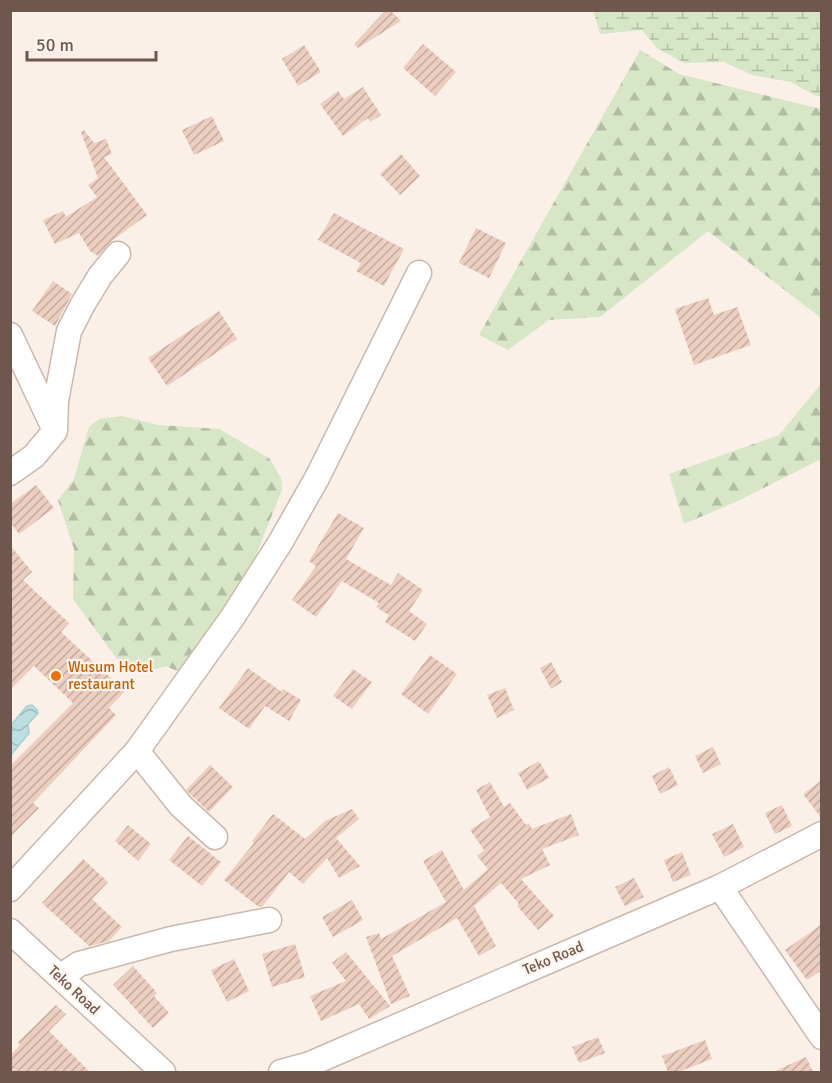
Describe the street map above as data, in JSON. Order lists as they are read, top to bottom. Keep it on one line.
{"streets":{"street":["Teko Road"]},"places":["Wusum Hotel restaurant"],"scale_bar":"50 m"}
